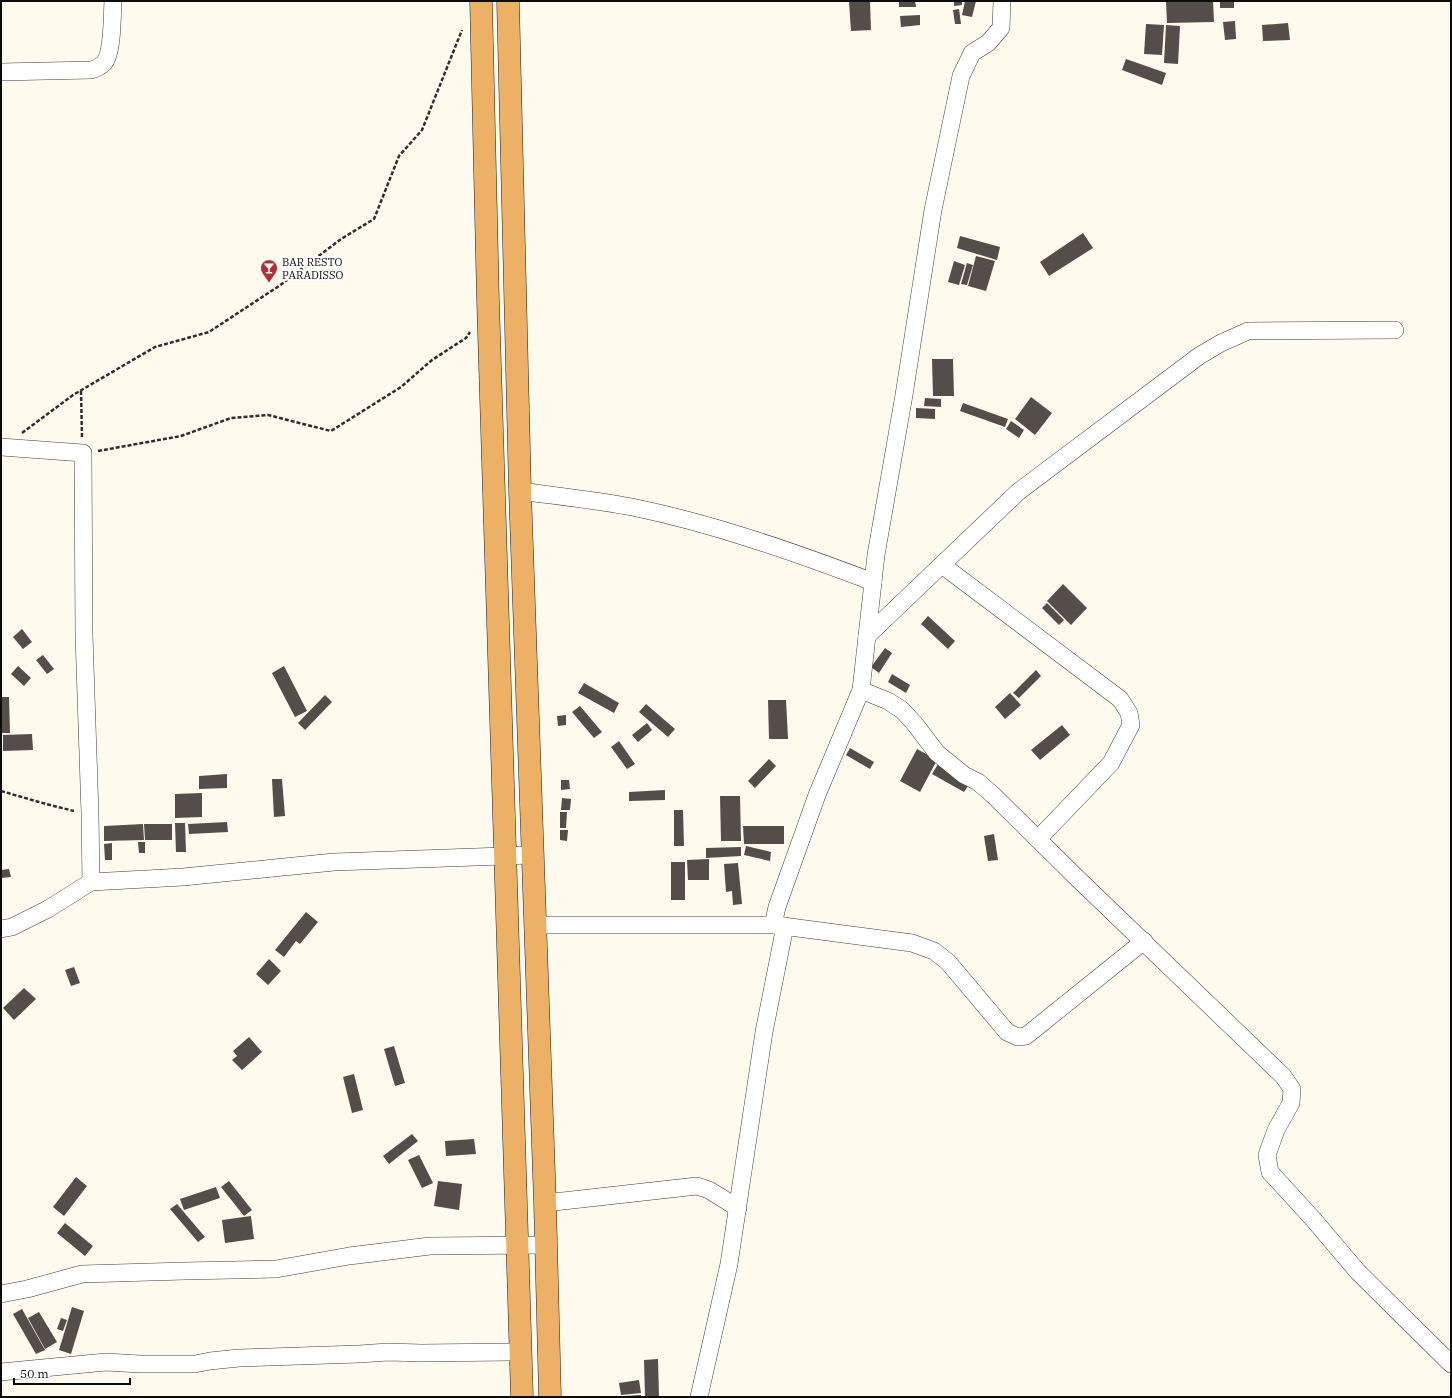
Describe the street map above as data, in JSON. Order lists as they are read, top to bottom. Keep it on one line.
{"places":{"bar":["BAR RESTO PARADISSO"]},"scale_bar":"50 m"}
